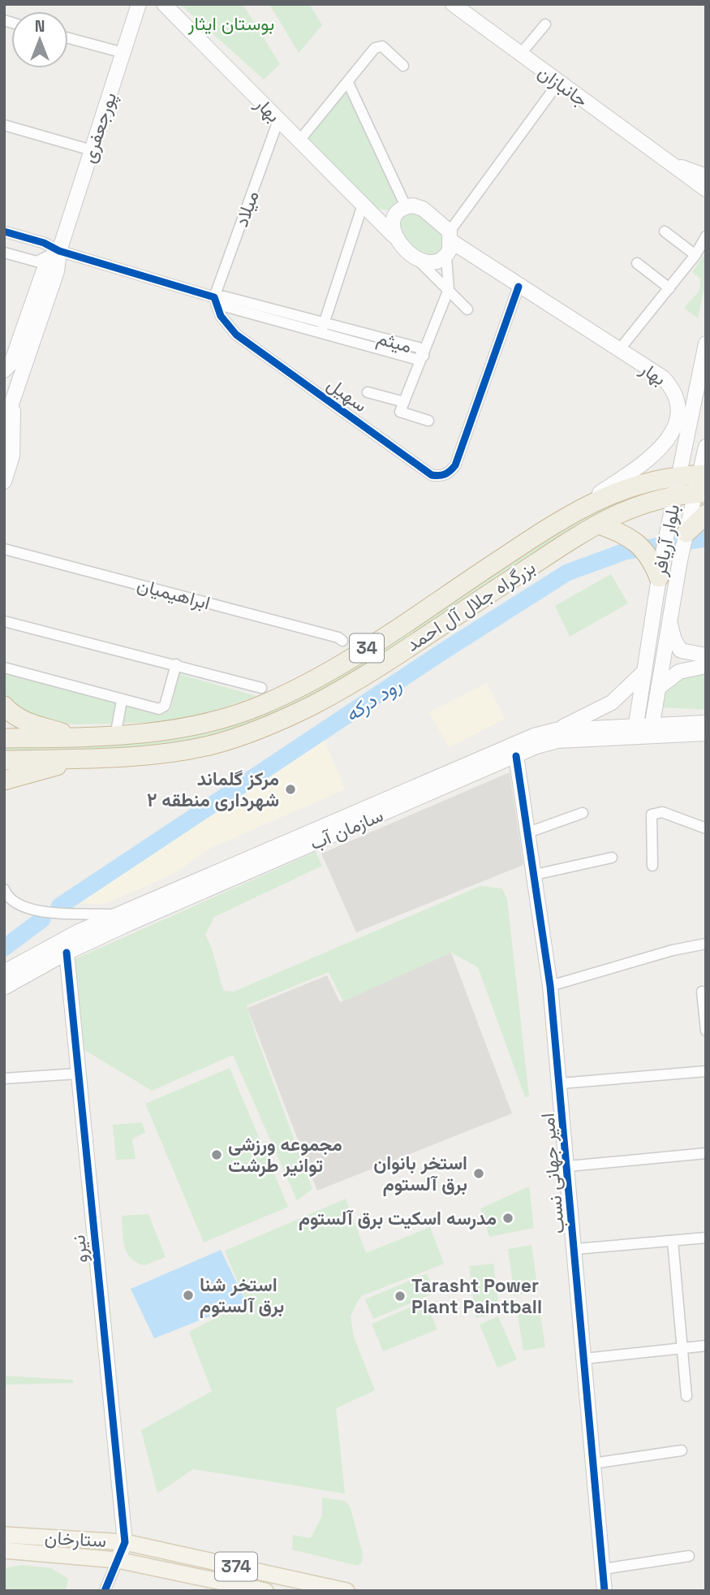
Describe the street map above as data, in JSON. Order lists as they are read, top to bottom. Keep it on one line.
{"streets":{"highway":["بزرگراه جلال آل احمد","34"],"main road":["ستارخان","374"],"street":["جانبازان","بهار","پورجعفری","میلاد","میثم","سهیل","بلوار آریافر","ابراهیمیان","سازمان آب","امیر جهانی نسب","نیرو"]},"crossings":[["بهار","میلاد"],["بهار","سهیل"],["بهار","بزرگراه جلال آل احمد"],["میلاد","میثم"],["میلاد","سهیل"],["میثم","سهیل"],["بلوار آریافر","بزرگراه جلال آل احمد"],["بلوار آریافر","سازمان آب"],["سازمان آب","امیر جهانی نسب"],["سازمان آب","نیرو"],["نیرو","ستارخان"]],"water":["رود درکه"],"parks":["بوستان ایثار"],"places":["مرکز گلماند شهرداری منطقه ۲","مجموعه ورزشی توانیر طرشت","استخر بانوان برق آلستوم","مدرسه اسکیت برق آلستوم","استخر شنا برق آلستوم","Tarasht Power Plant Paintball"],"north":"top"}
